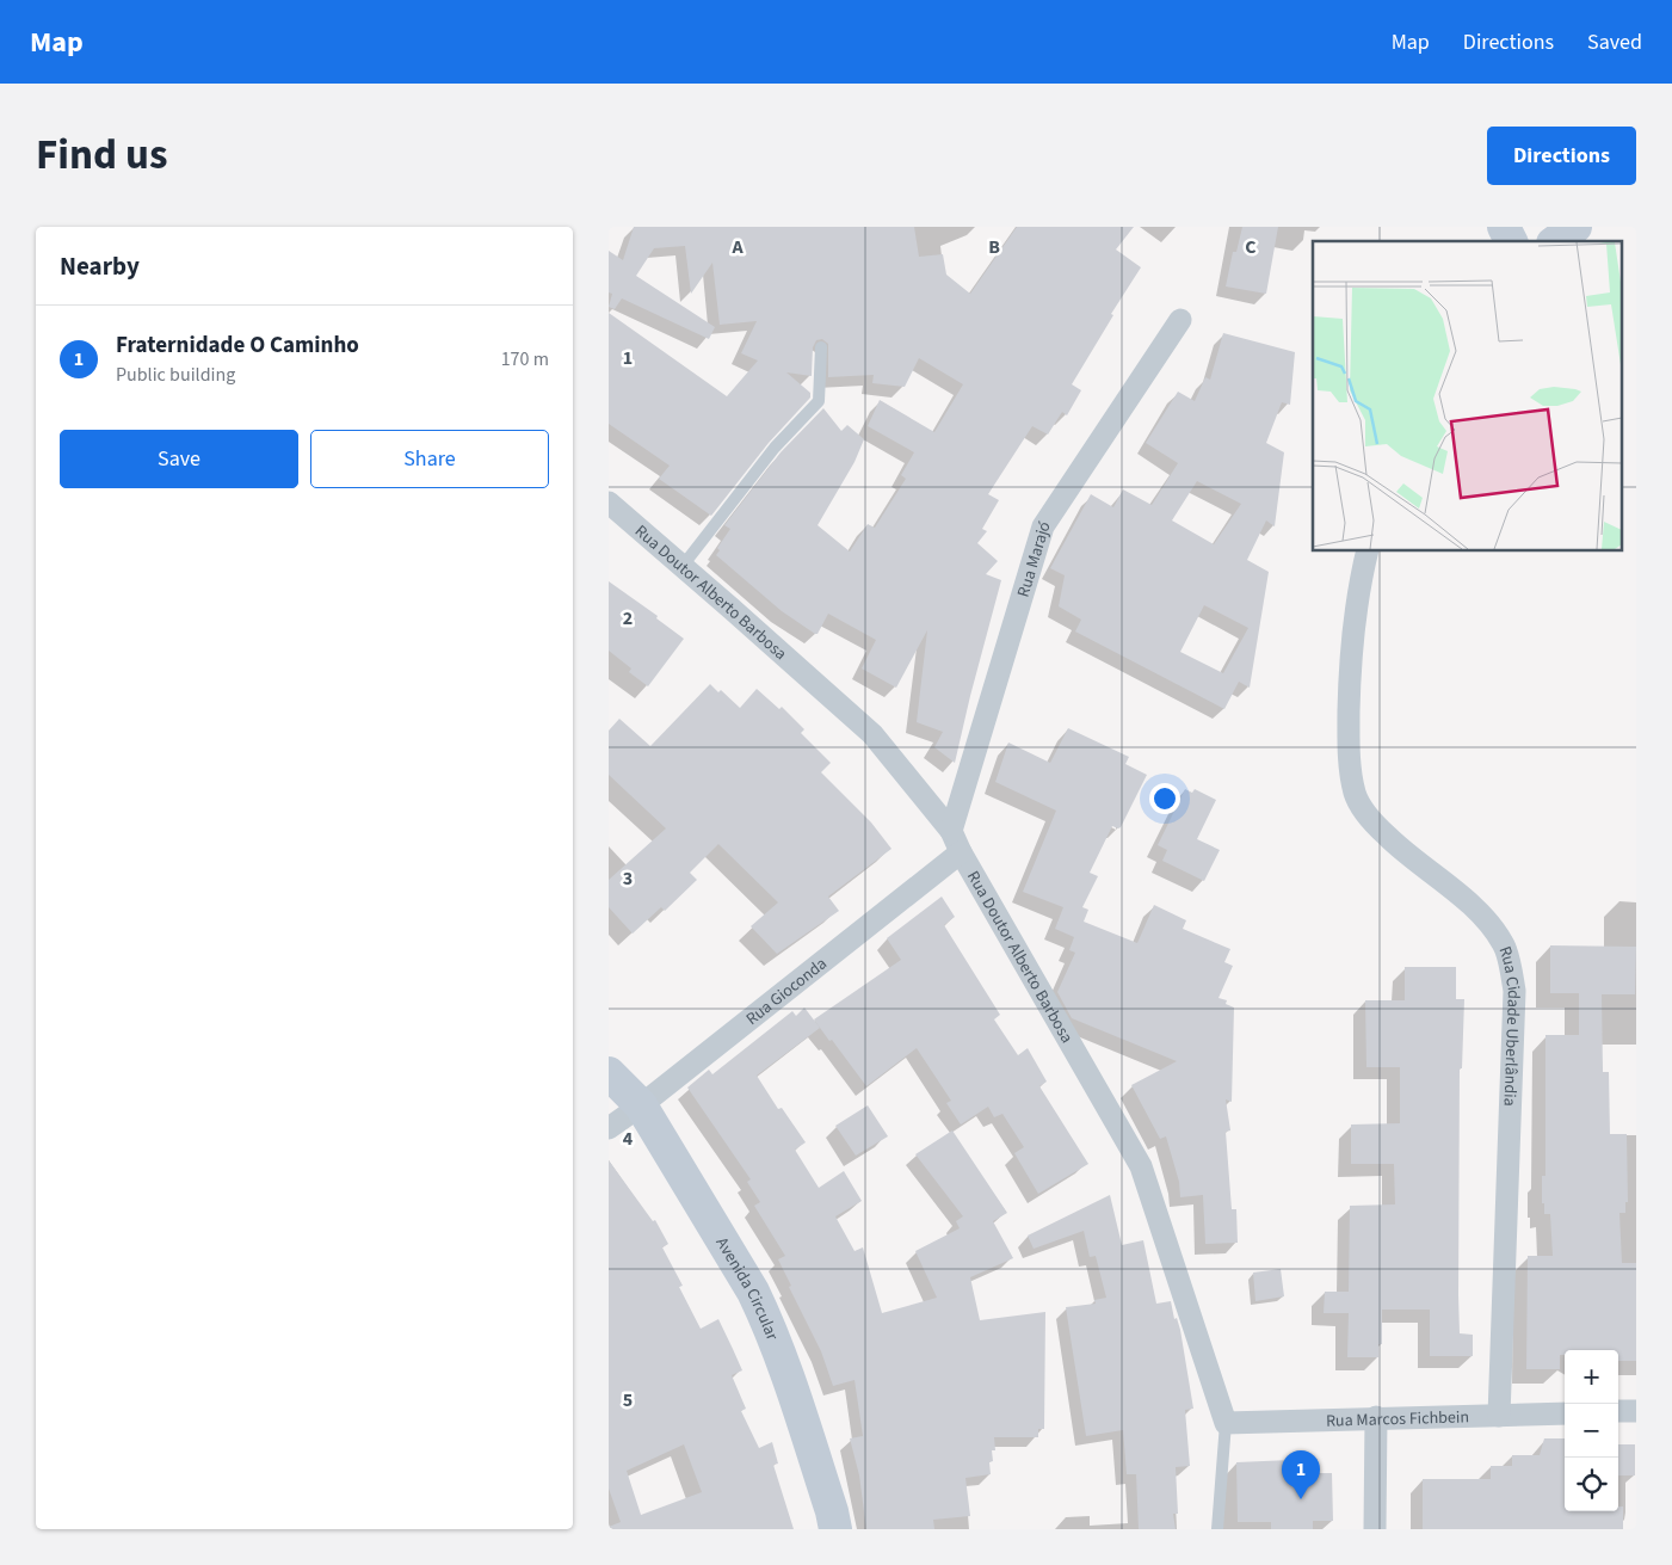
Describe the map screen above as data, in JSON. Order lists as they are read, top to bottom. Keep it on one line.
{"streets":{"street":["Rua Marajó","Rua Doutor Alberto Barbosa","Rua Gioconda","Rua Cidade Uberlândia","Avenida Circular","Rua Marcos Fichbein"]},"crossings":[["Rua Marajó","Rua Doutor Alberto Barbosa"],["Rua Doutor Alberto Barbosa","Rua Gioconda"],["Rua Doutor Alberto Barbosa","Rua Marcos Fichbein"],["Rua Gioconda","Avenida Circular"],["Rua Cidade Uberlândia","Rua Marcos Fichbein"]],"page":{"header":"Map","nav":["Map","Directions","Saved"],"title":"Find us","buttons":["Directions",["Save","Share"]],"heading":"Nearby","list":[{"mark":"1","name":"Fraternidade O Caminho","note":"Public building","value":"170 m"}],"map_buttons":["+","−"],"pins":"1"},"grid":{"columns":["A","B","C"],"rows":["1","2","3","4","5"]}}
